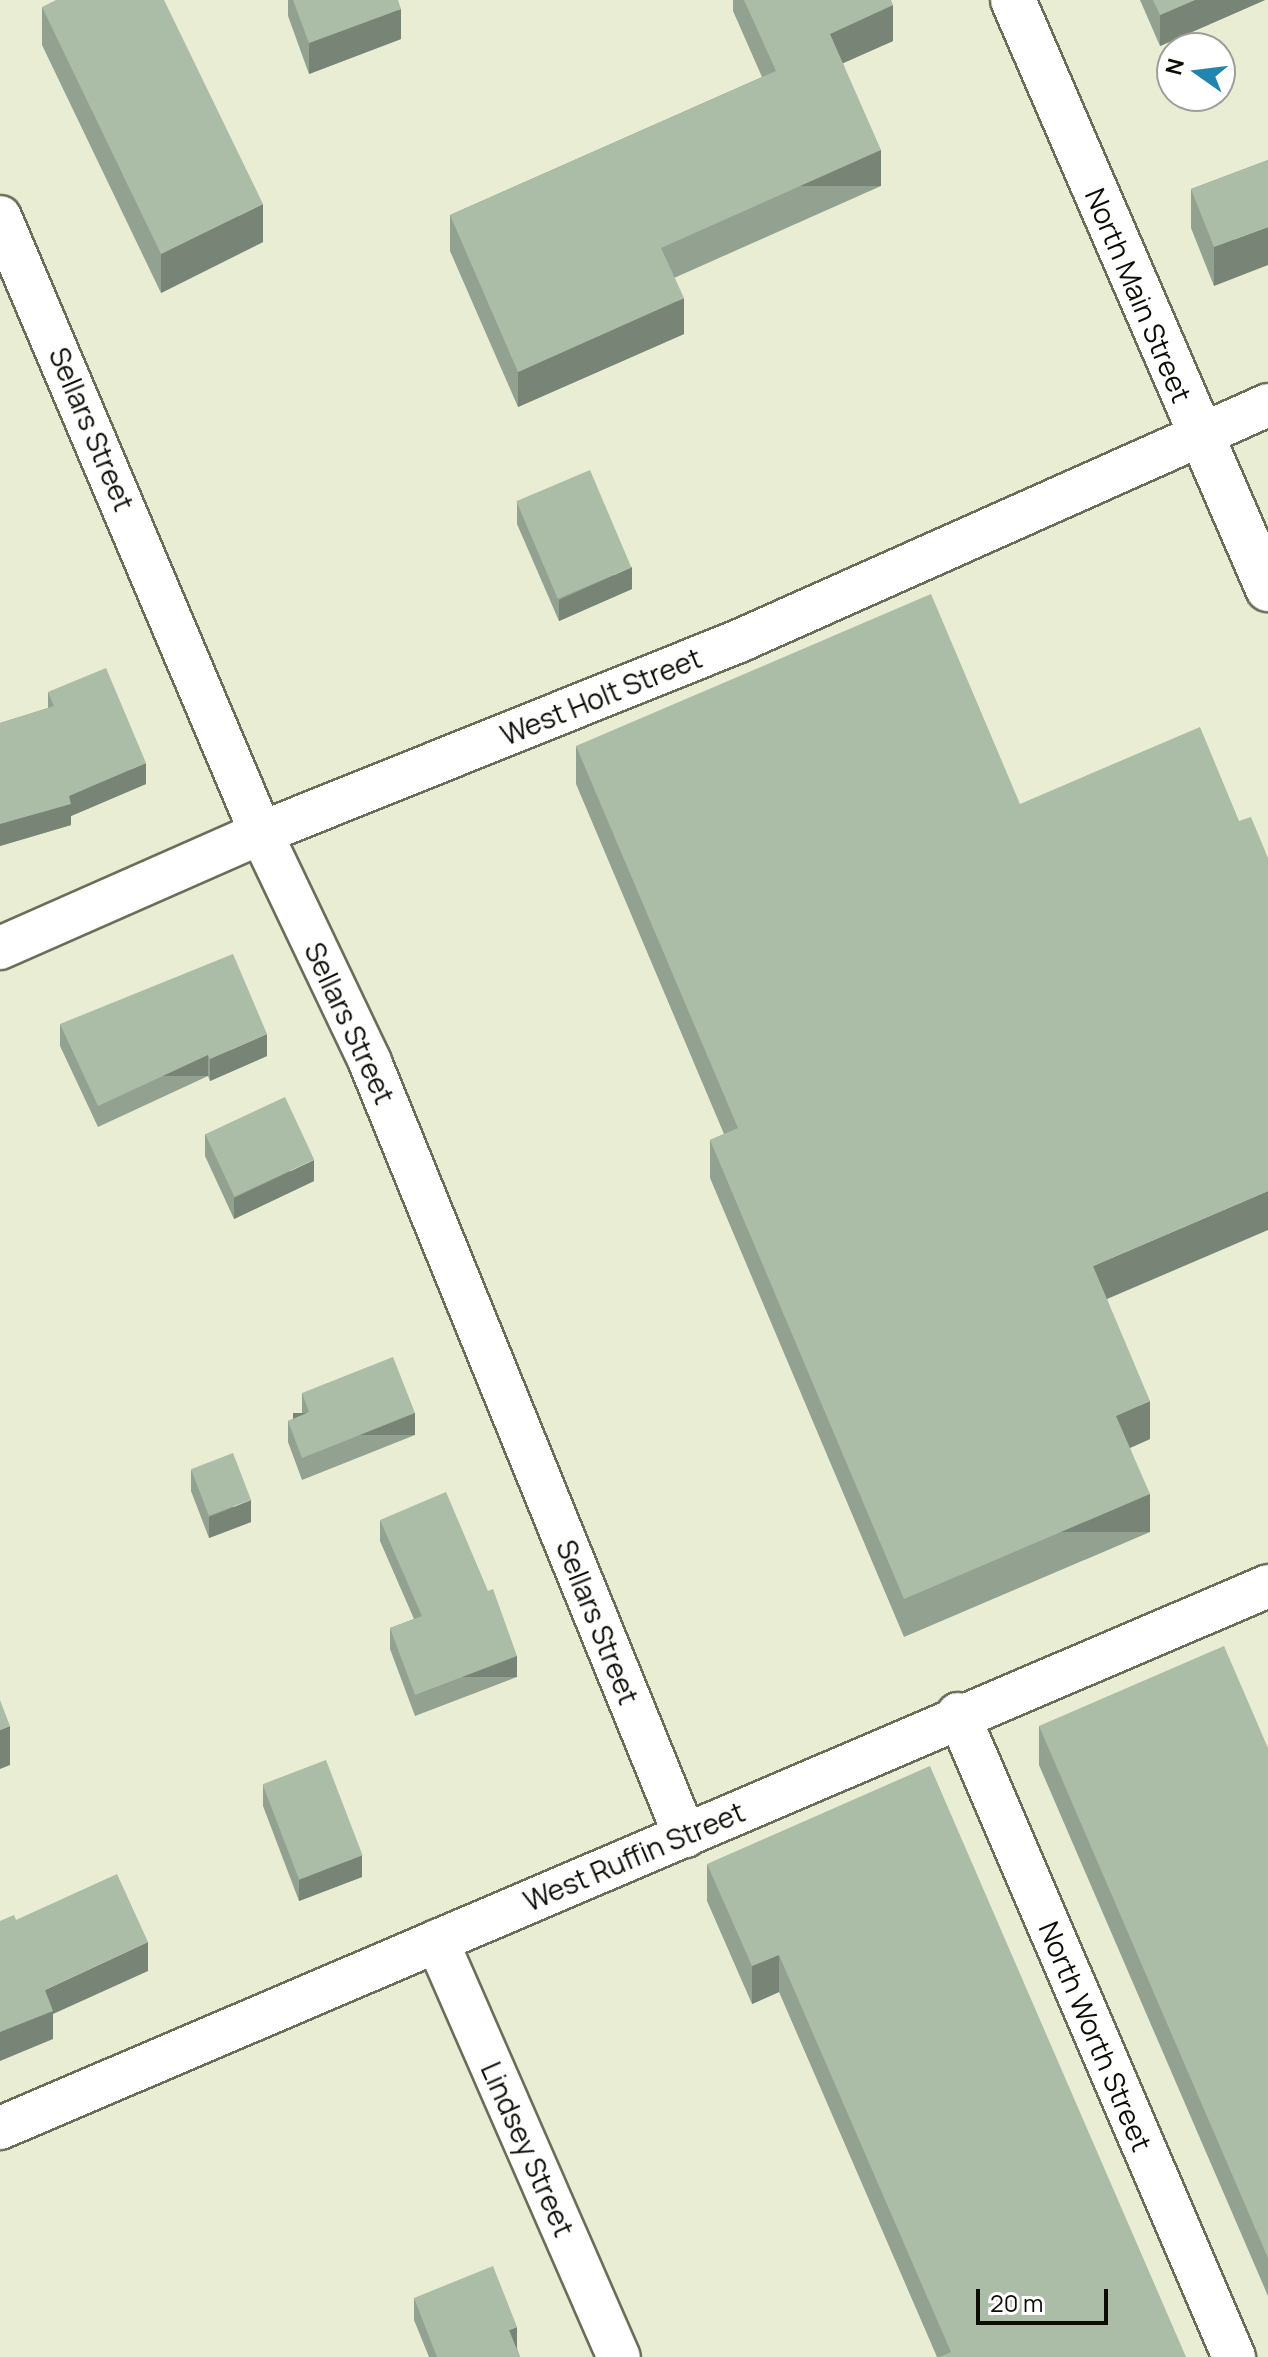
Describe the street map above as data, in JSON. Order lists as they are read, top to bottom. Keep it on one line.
{"streets":{"street":["North Main Street","Sellars Street","West Holt Street","West Ruffin Street","North Worth Street","Lindsey Street"]},"crossings":[["North Main Street","West Holt Street"],["Sellars Street","West Holt Street"],["Sellars Street","West Ruffin Street"],["West Ruffin Street","North Worth Street"],["West Ruffin Street","Lindsey Street"]],"scale_bar":"20 m","north":"left"}
